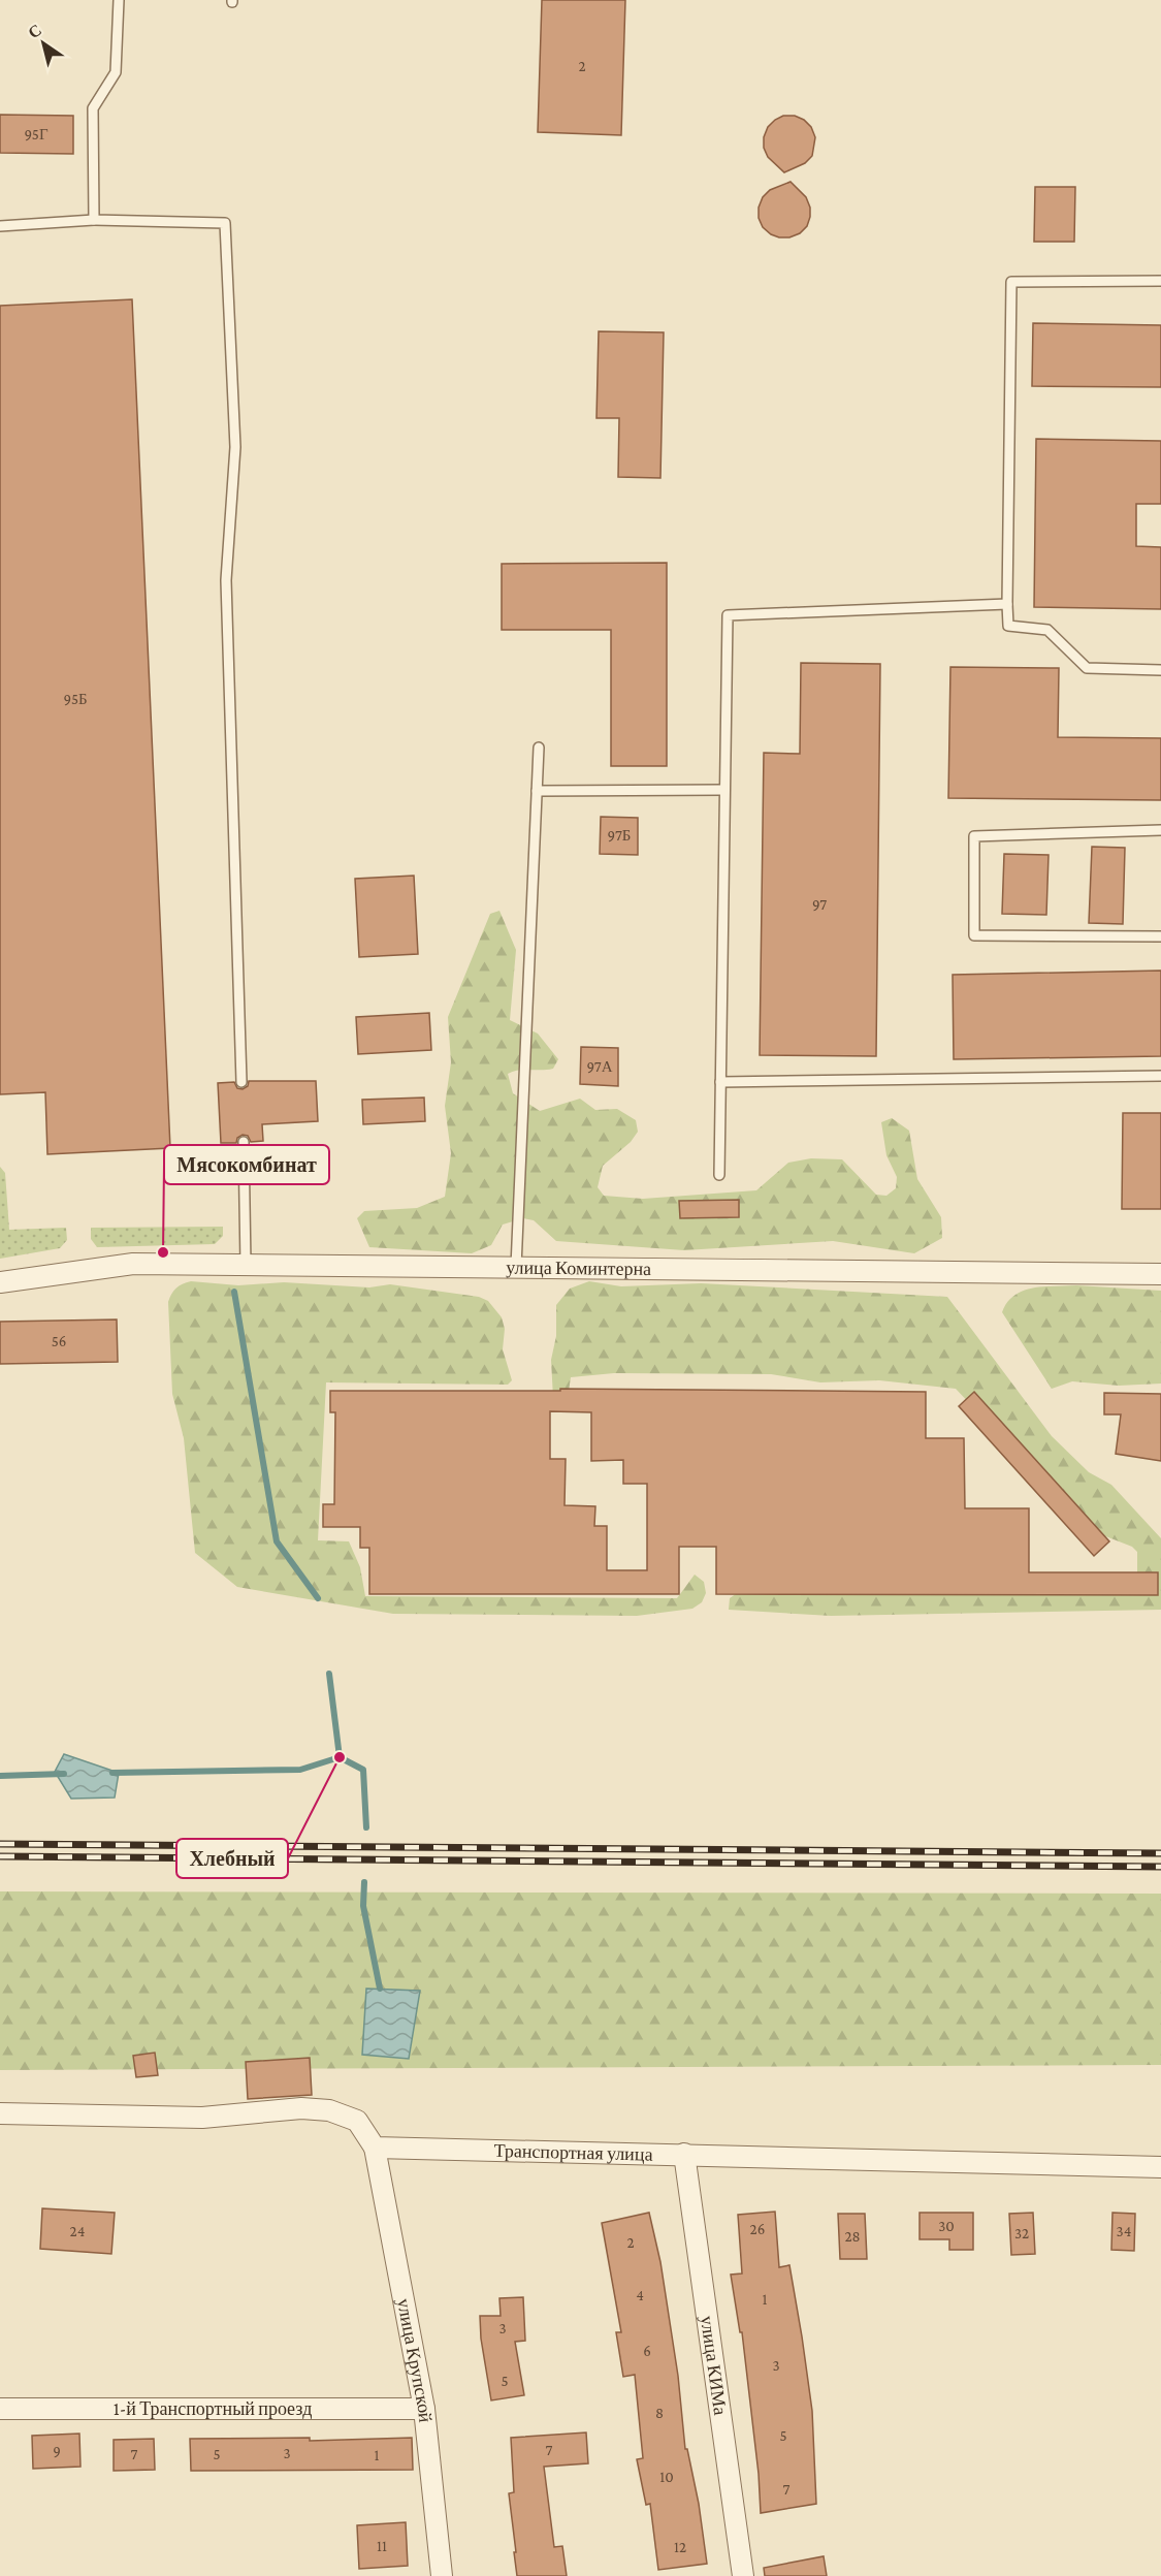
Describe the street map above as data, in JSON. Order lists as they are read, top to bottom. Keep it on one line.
{"streets":{"street":["улица Коминтерна","Транспортная улица","улица Крупской","улица КИМа","1-й Транспортный проезд"]},"crossings":[["Транспортная улица","улица Крупской"],["Транспортная улица","улица КИМа"],["улица Крупской","1-й Транспортный проезд"]],"places":["Мясокомбинат","Хлебный"],"house_numbers":["2","95Г","95Б","97Б","97","97А","56","30","26","24","34","32","28","2","4","1","3","6","3","5","8","5","7","9","3","7","5","1","10","7","11","12"],"north":"top left"}
